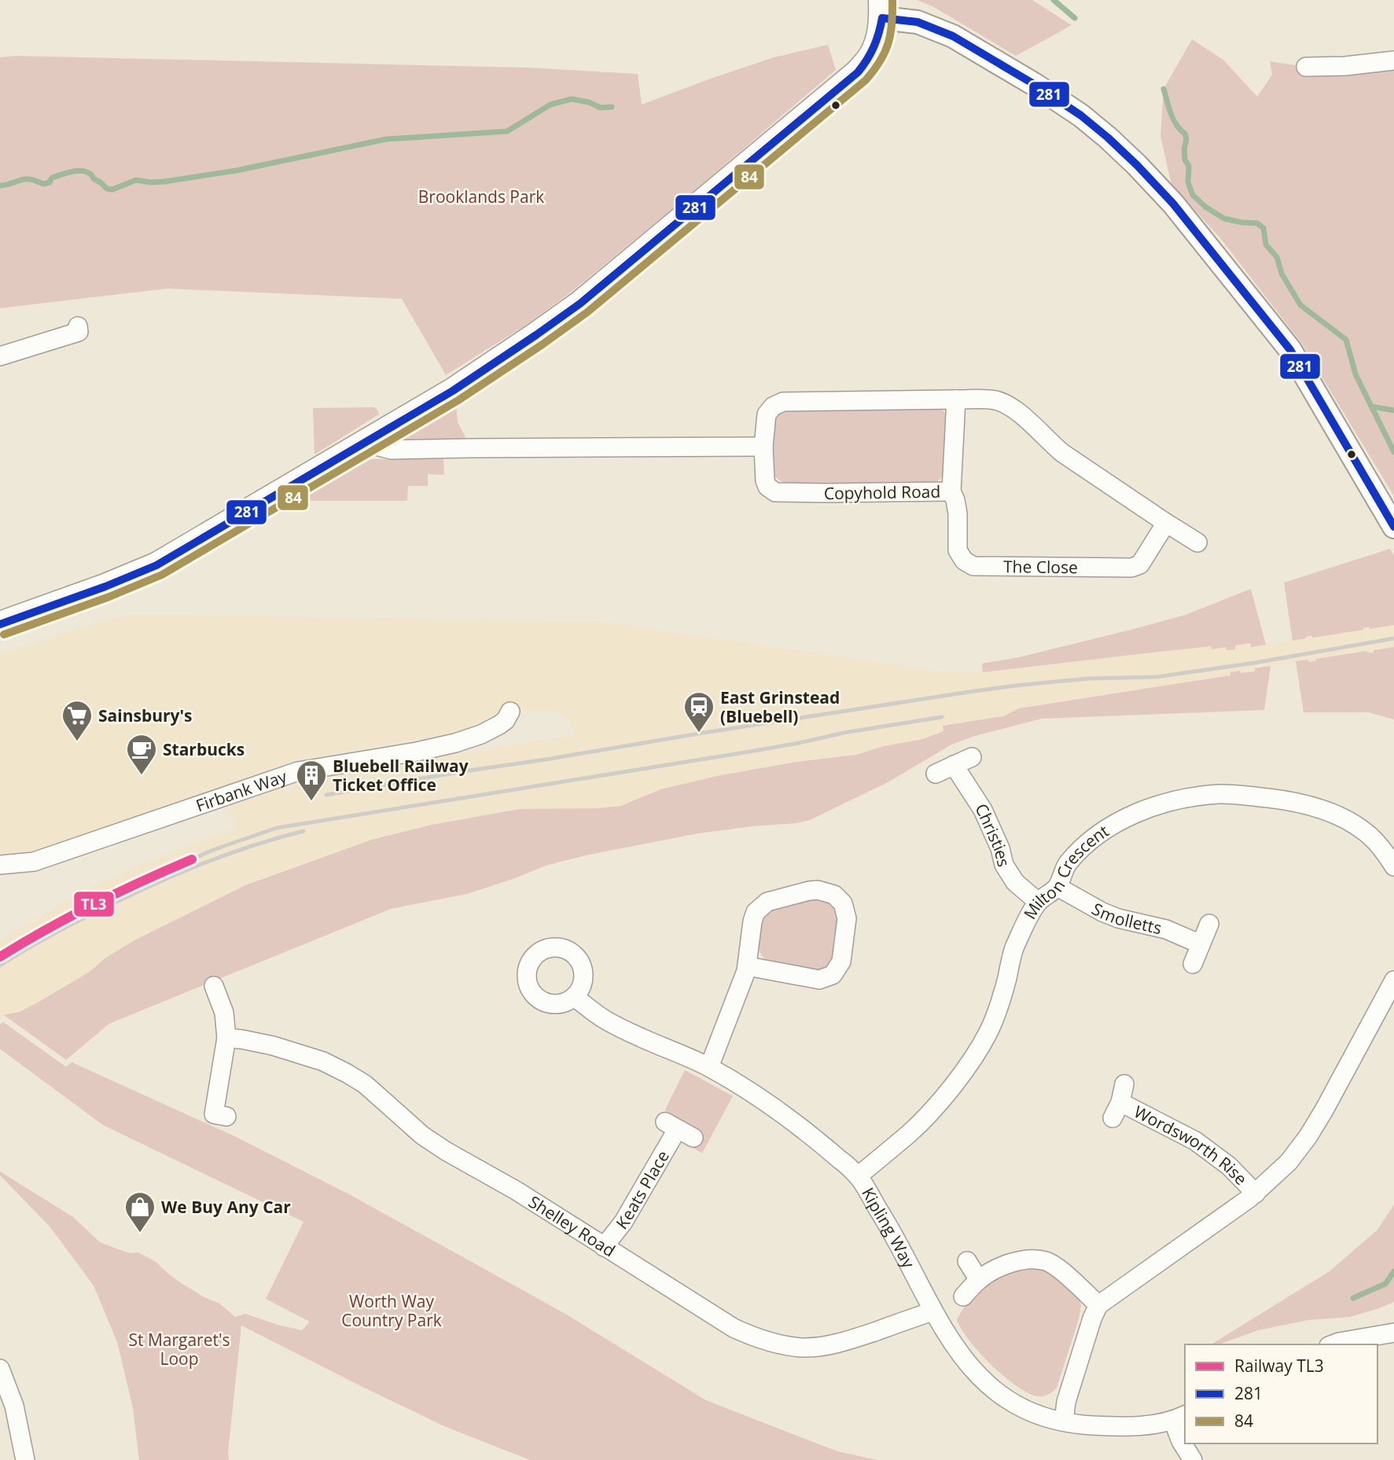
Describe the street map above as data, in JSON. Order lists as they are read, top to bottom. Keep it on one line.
{"streets":{"street":["Copyhold Road","The Close","Firbank Way","Christies","Milton Crescent","Smolletts","Wordsworth Rise","Keats Place","Shelley Road","Kipling Way"]},"crossings":[["Copyhold Road","The Close"],["Christies","Milton Crescent"],["Milton Crescent","Smolletts"],["Milton Crescent","Kipling Way"],["Keats Place","Shelley Road"],["Shelley Road","Kipling Way"]],"parks":["Brooklands Park","Worth Way Country Park","St Margaret's Loop"],"places":{"station":["East Grinstead (Bluebell)"],"supermarket":["Sainsbury's"],"cafe":["Starbucks"],"building":["Bluebell Railway Ticket Office"],"shop":["We Buy Any Car"]},"lines":["transit line 84","transit line 281","rail line TL3"],"legend":["Railway TL3","281","84"]}
